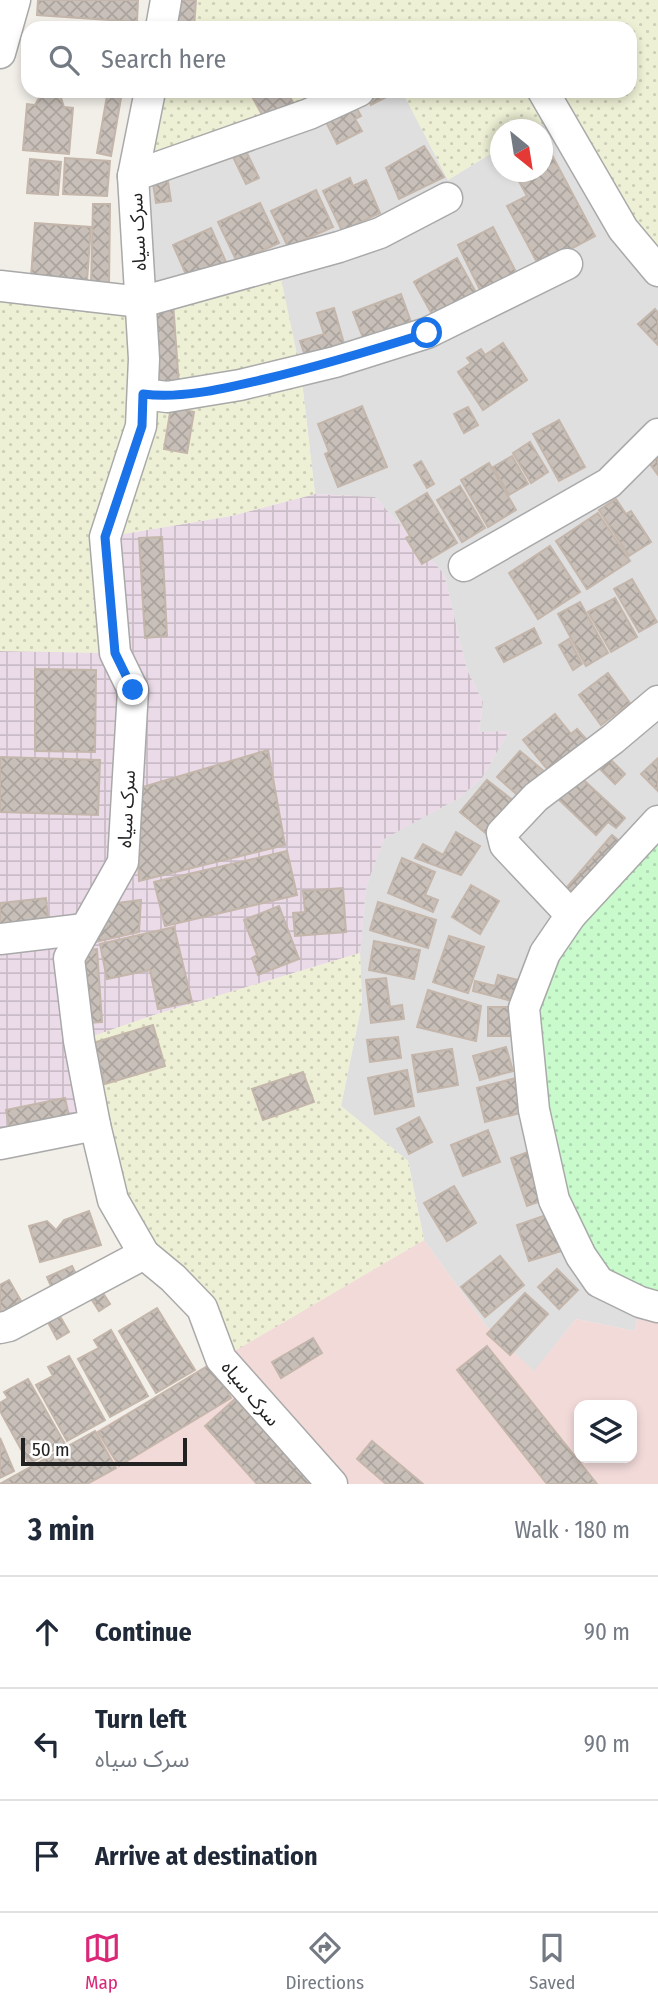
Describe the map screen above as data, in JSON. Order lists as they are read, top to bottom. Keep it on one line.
{"streets":{"street":["سرک سیاه"]},"scale_bar":"50 m","north":"bottom right","page":{"search":"Search here","scale":"50 m","heading":["3 min","Walk · 180 m"],"list":[["Continue","90 m"],["Turn left","سرک سیاه","90 m"],"Arrive at destination"],"nav":["Map","Directions","Saved"]}}
